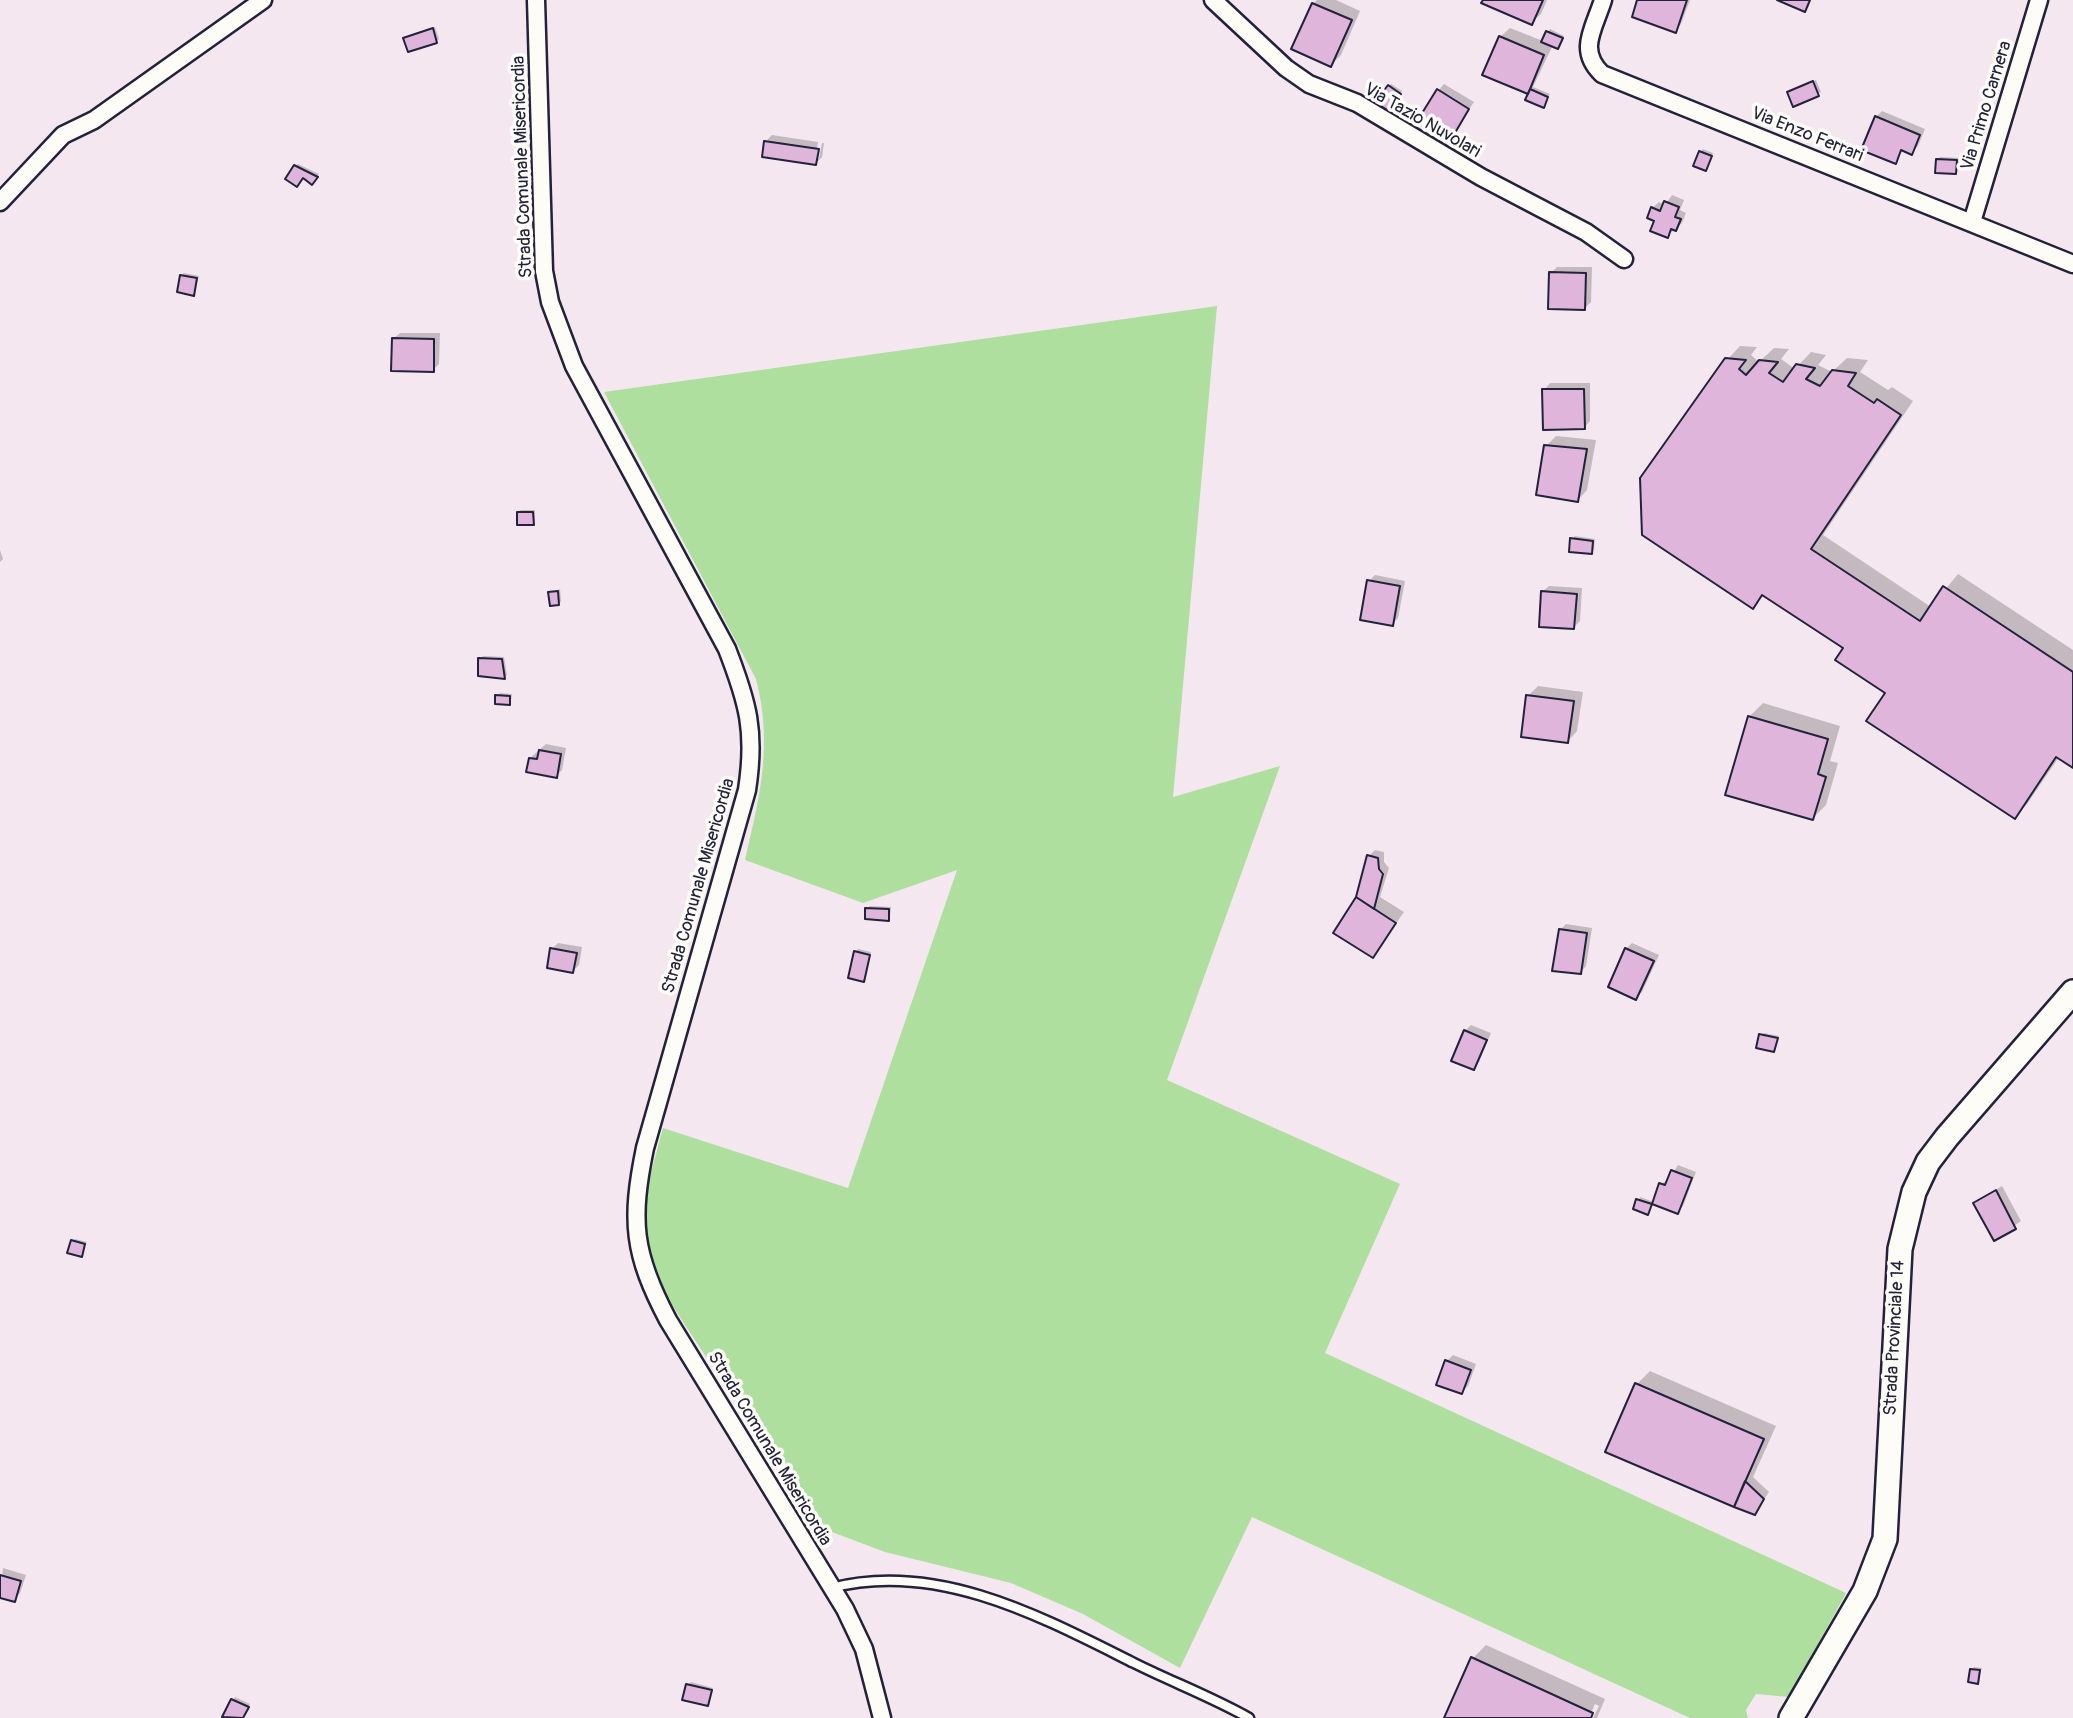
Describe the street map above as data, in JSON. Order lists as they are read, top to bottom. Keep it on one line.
{"streets":{"main road":["Strada Provinciale 14"],"street":["Via Primo Carnera","Via Tazio Nuvolari","Via Enzo Ferrari","Strada Comunale Misericordia"]},"crossings":[["Via Primo Carnera","Via Enzo Ferrari"]]}
